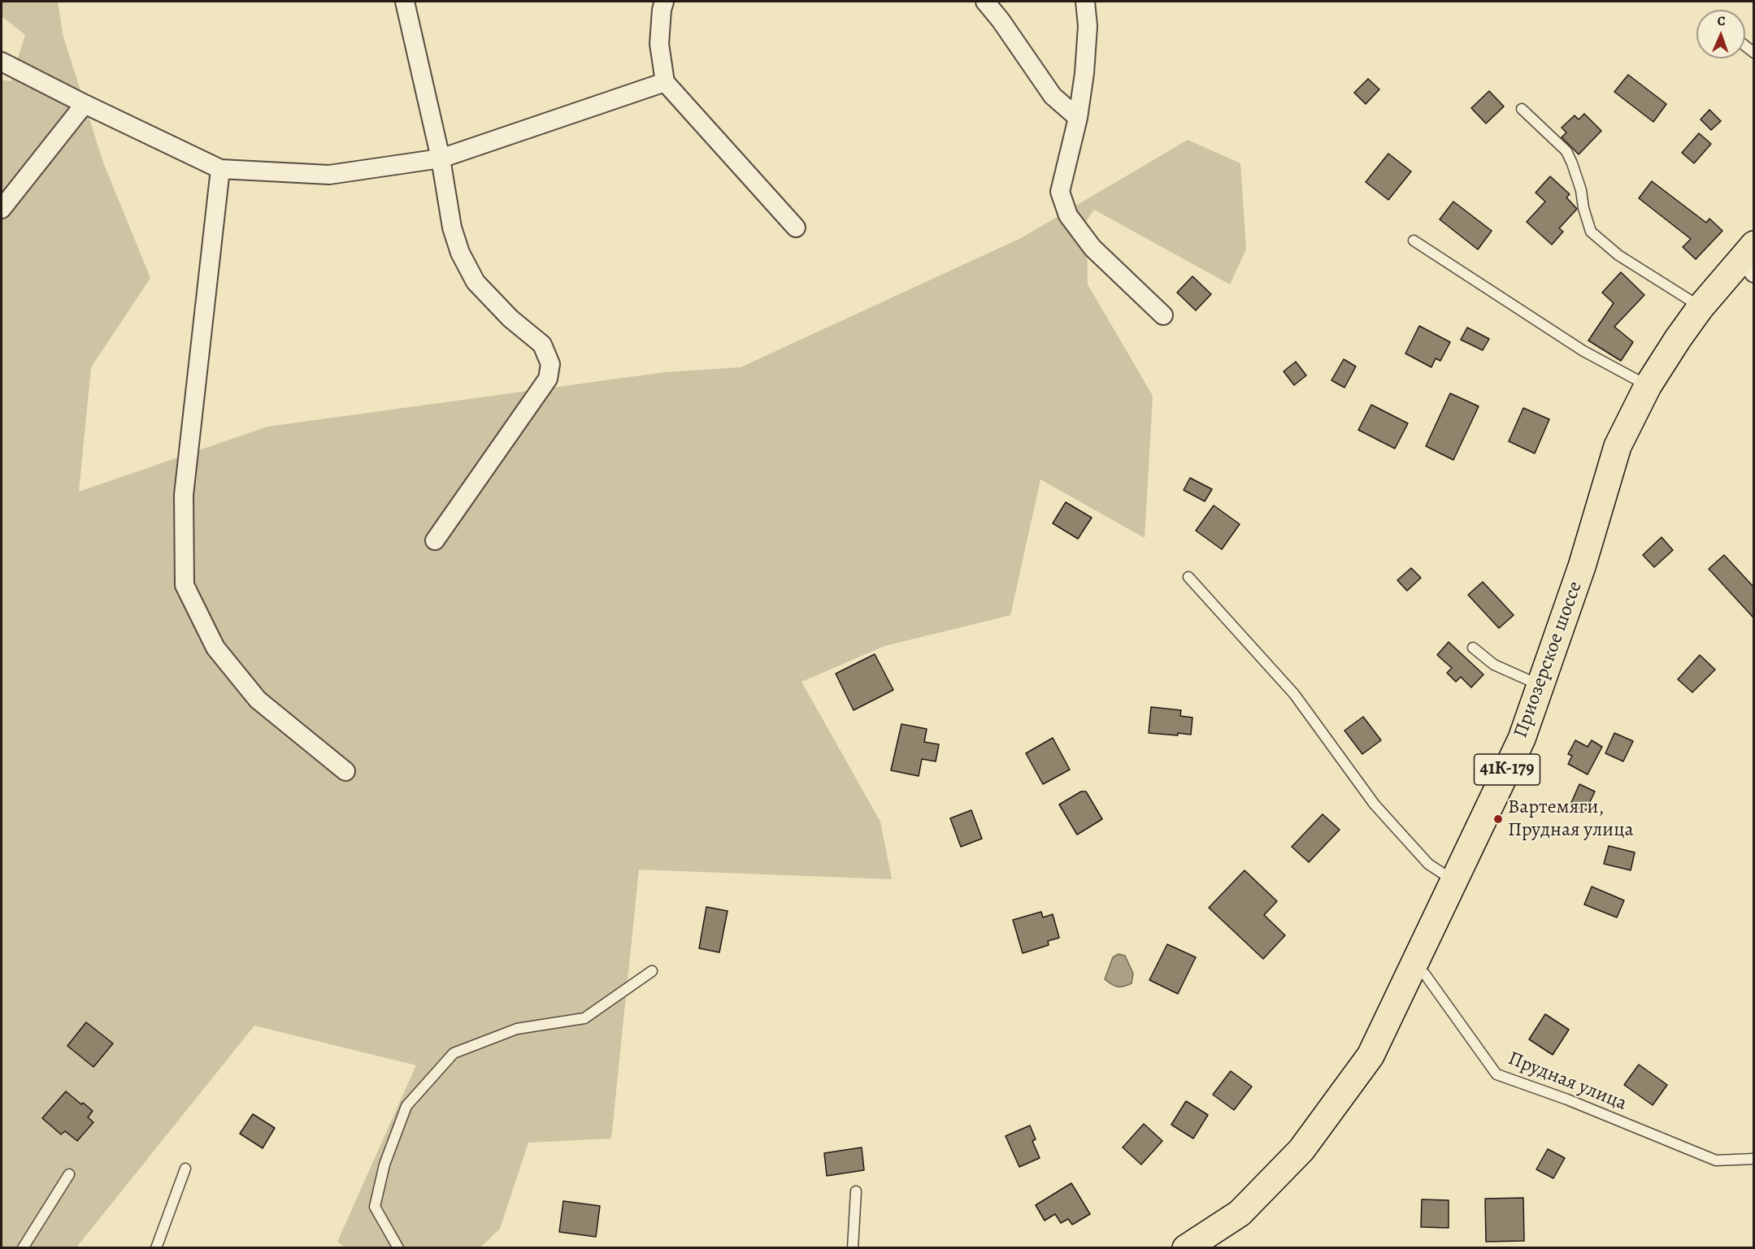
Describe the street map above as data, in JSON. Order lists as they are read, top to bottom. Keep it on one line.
{"streets":{"main road":["Приозерское шоссе","41К-179"],"lane":["Прудная улица"]},"crossings":[["Приозерское шоссе","Прудная улица"]],"places":["Вартемяги, Прудная улица"],"north":"top"}
